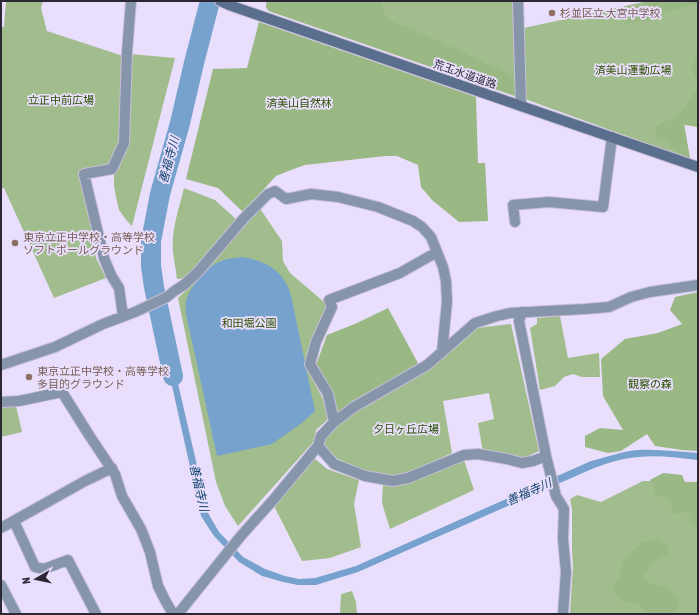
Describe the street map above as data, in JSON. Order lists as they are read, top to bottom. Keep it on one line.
{"streets":{"main road":["荒玉水道道路"]},"water":["善福寺川"],"parks":["済美山運動広場","立正中前広場","済美山自然林","和田堀公園","観察の森","夕日ヶ丘広場"],"places":["杉並区立 大宮中学校","東京立正中学校・高等学校 ソフトボールグラウンド","東京立正中学校・高等学校 多目的グラウンド"],"north":"left"}
